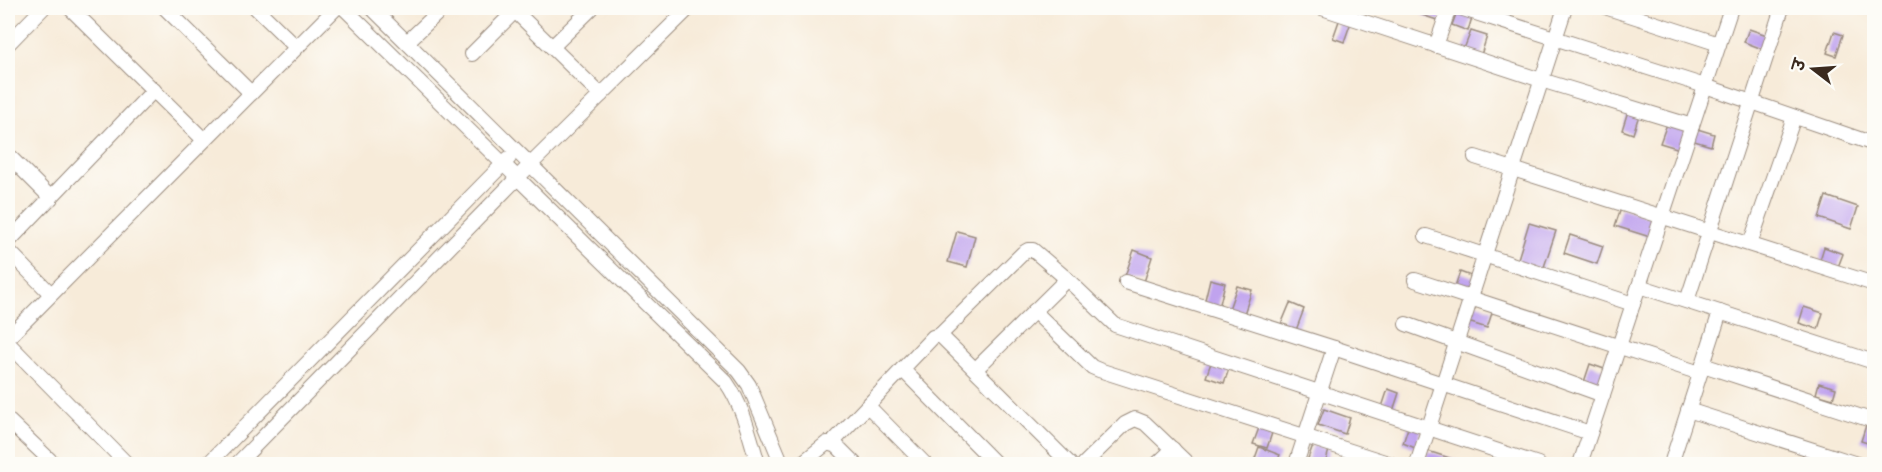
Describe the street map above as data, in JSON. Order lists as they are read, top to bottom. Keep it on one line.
{"north":"left"}
